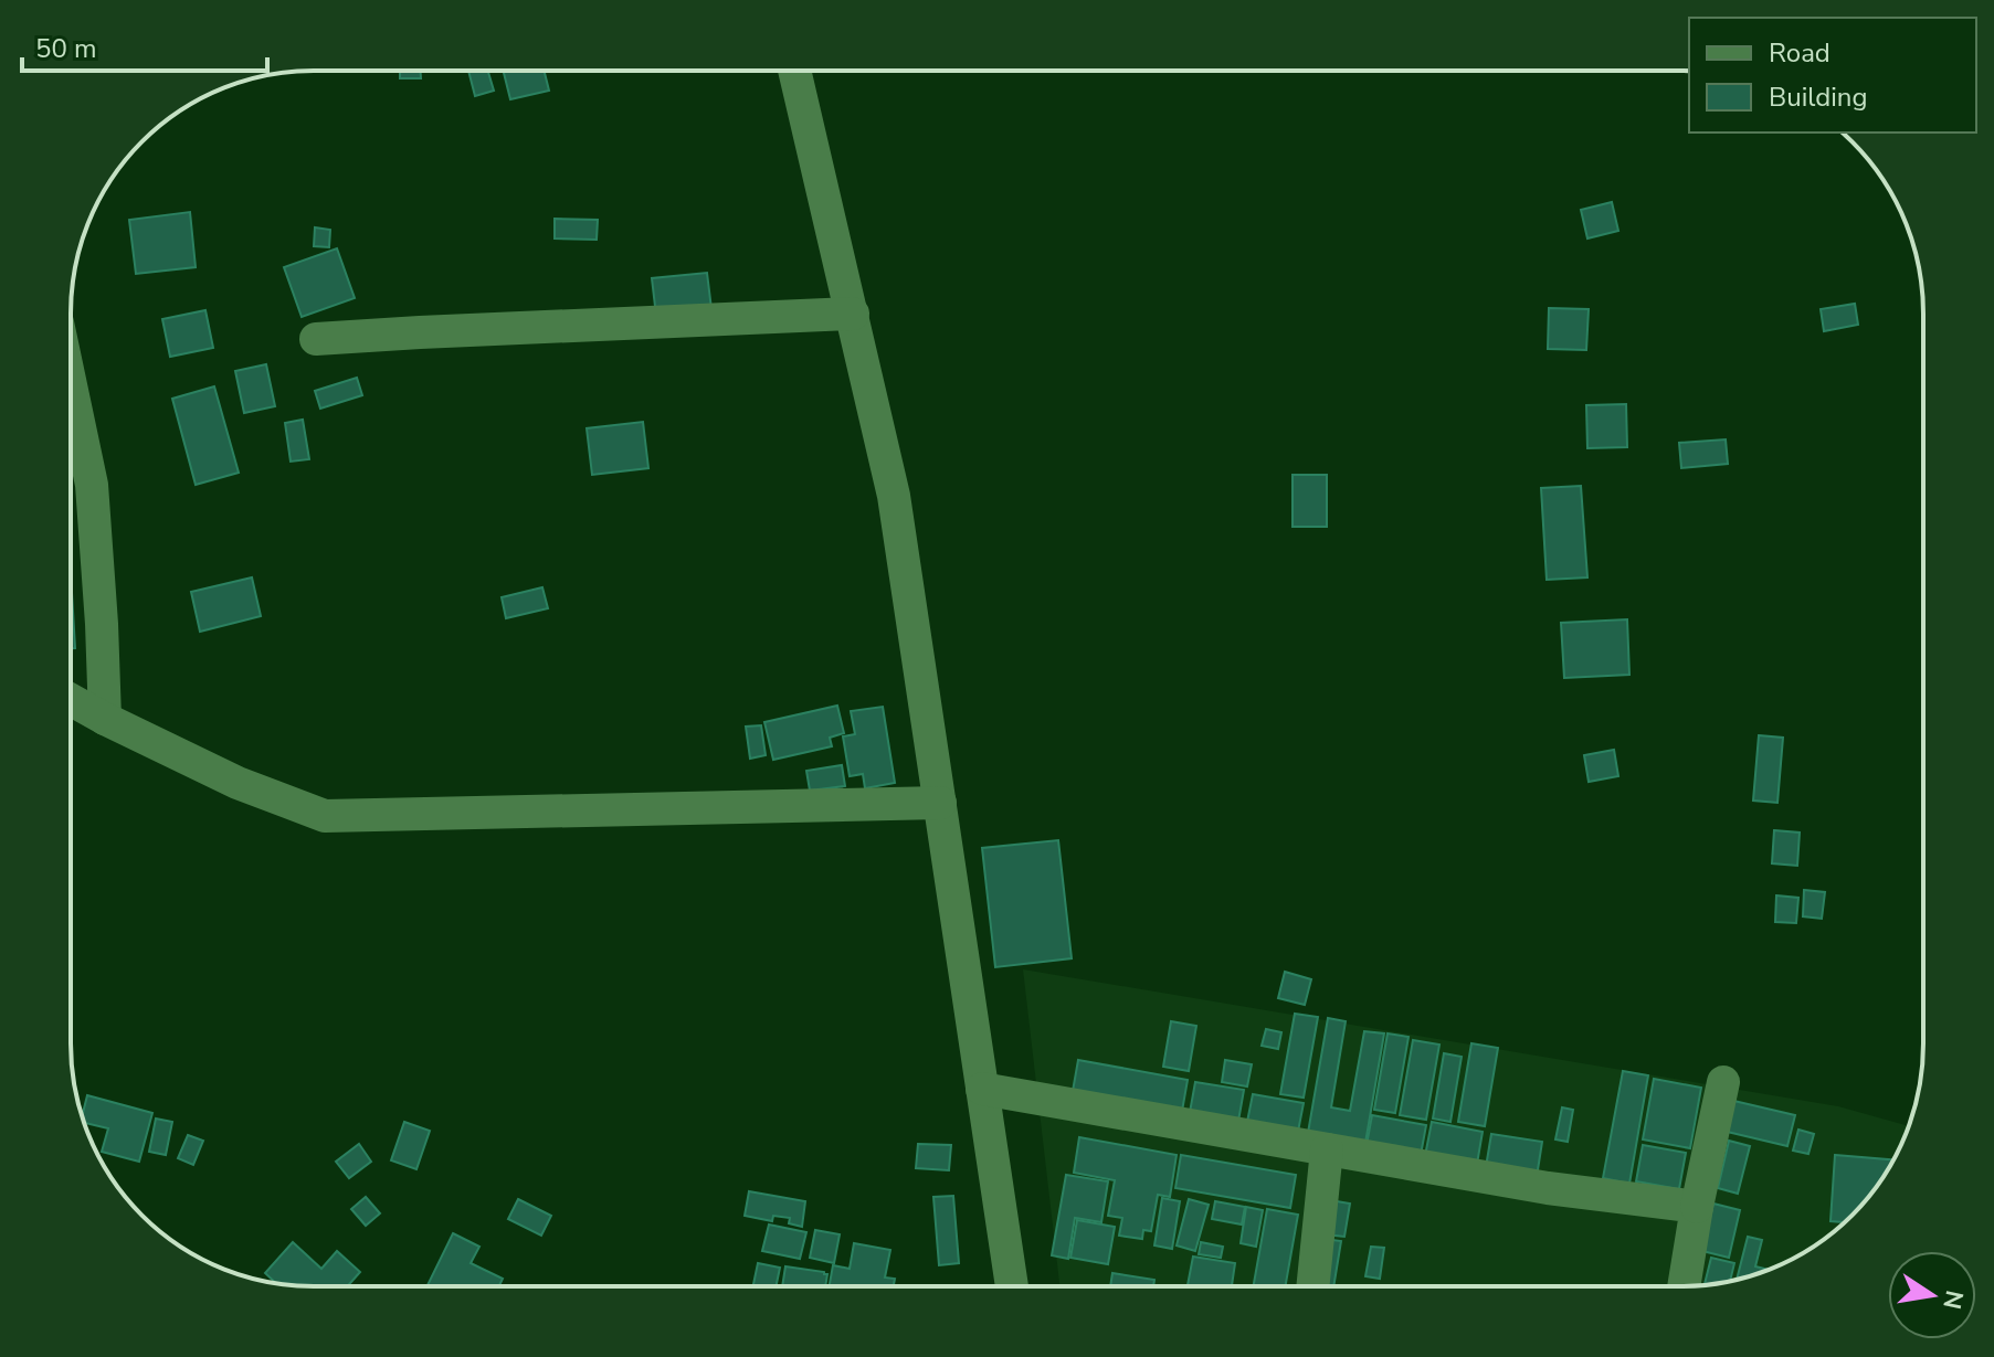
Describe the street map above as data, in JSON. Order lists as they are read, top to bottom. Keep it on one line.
{"legend":["Road","Building"],"scale_bar":"50 m","north":"right"}
